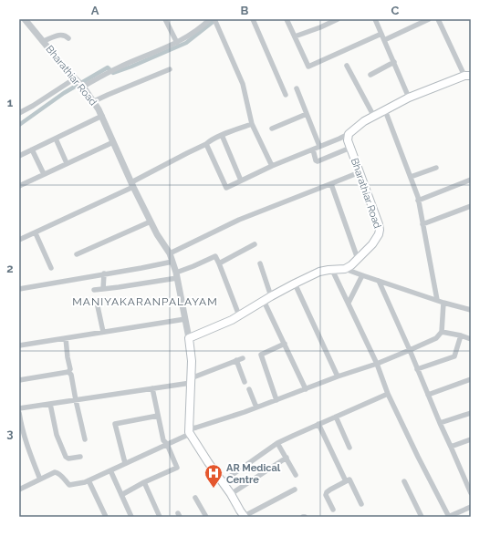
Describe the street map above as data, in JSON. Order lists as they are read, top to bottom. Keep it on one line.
{"streets":{"main road":["Bharathiar Road"]},"districts":["MANIYAKARANPALAYAM"],"places":{"hospital":["AR Medical Centre"]},"grid":{"columns":["A","B","C"],"rows":["1","2","3"]}}
